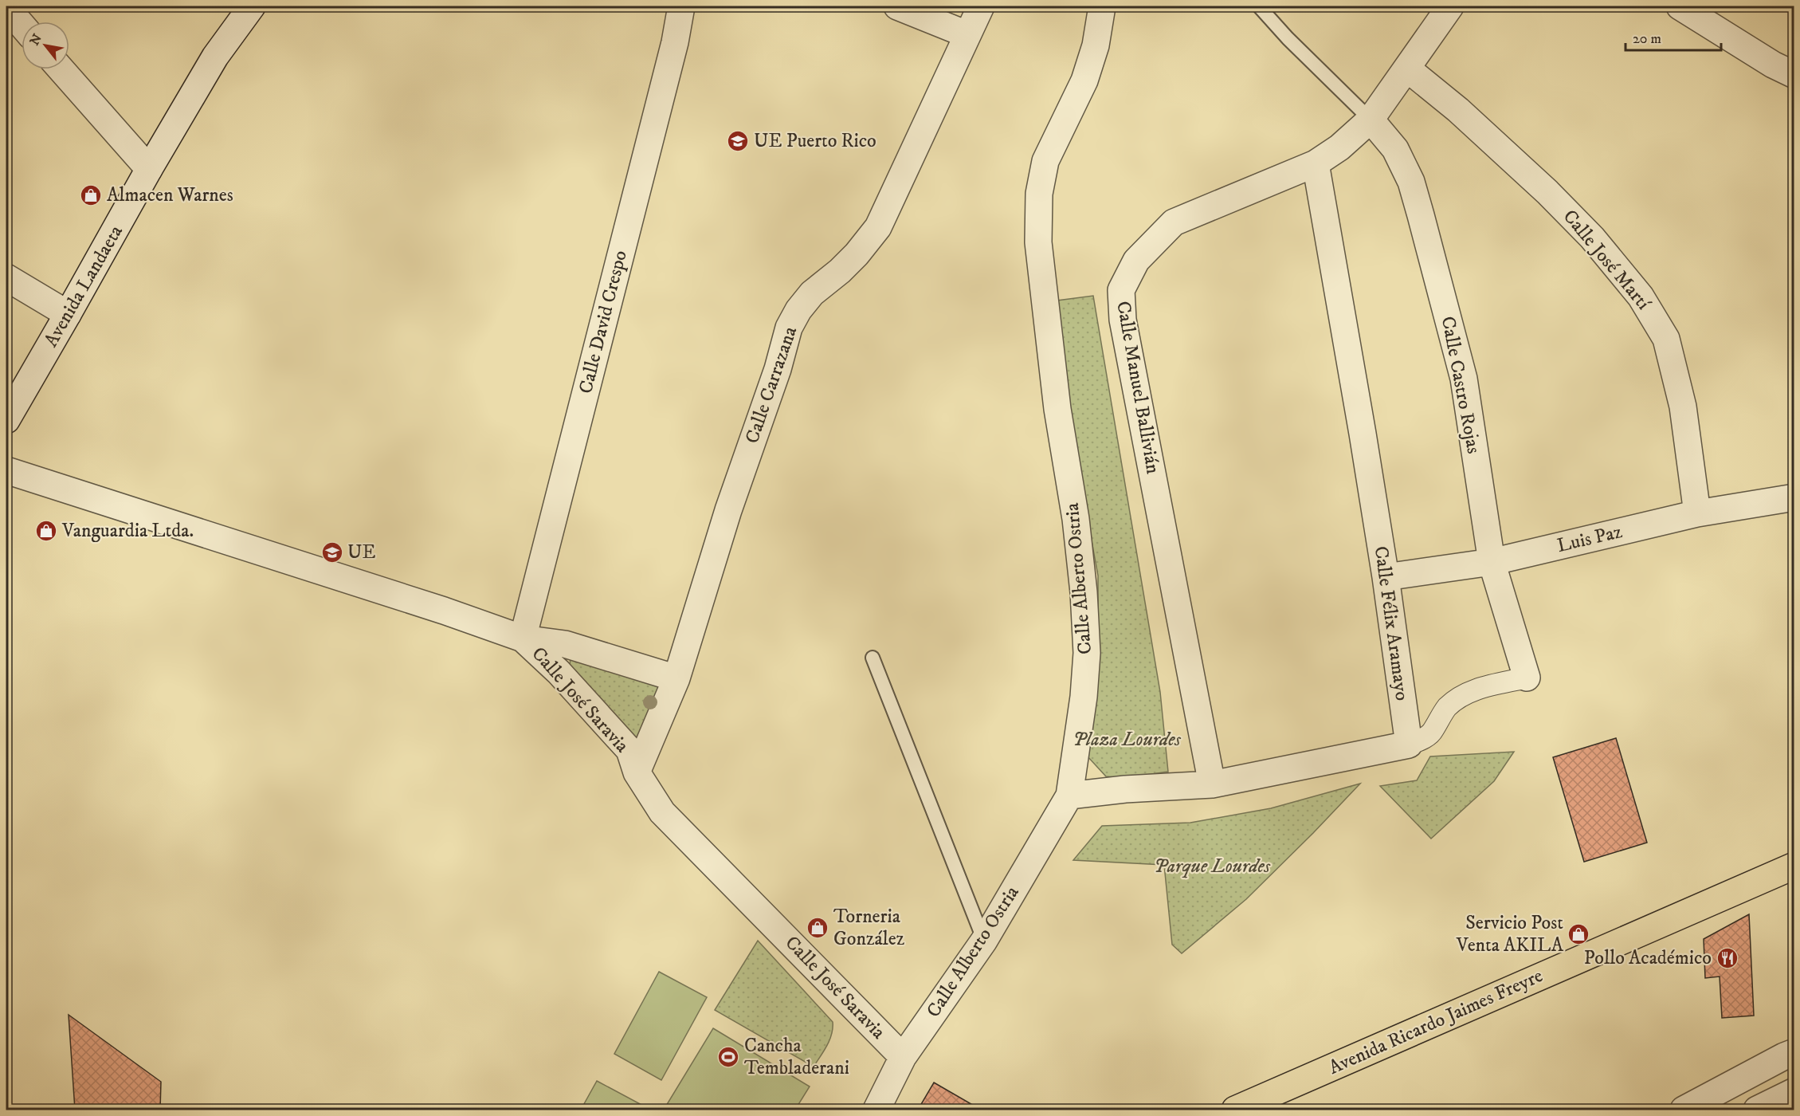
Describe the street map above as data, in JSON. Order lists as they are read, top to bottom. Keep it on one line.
{"streets":{"main road":["Avenida Ricardo Jaimes Freyre"],"street":["Calle José Martí","Avenida Landaeta","Calle David Crespo","Calle Carrazana","Calle Castro Rojas","Calle Manuel Ballivián","Luis Paz","Calle Alberto Ostria","Calle Félix Aramayo","Calle José Saravia"]},"crossings":[["Calle José Martí","Calle Manuel Ballivián"],["Calle José Martí","Luis Paz"],["Calle David Crespo","Calle José Saravia"],["Calle Carrazana","Calle José Saravia"],["Calle Castro Rojas","Calle Manuel Ballivián"],["Calle Castro Rojas","Luis Paz"],["Calle Castro Rojas","Calle Félix Aramayo"],["Calle Manuel Ballivián","Calle Félix Aramayo"],["Luis Paz","Calle Félix Aramayo"],["Calle Alberto Ostria","Calle José Saravia"]],"parks":["Plaza Lourdes","Parque Lourdes"],"places":{"school or university":["UE Puerto Rico","UE"],"shop":["Almacen Warnes","Vanguardia Ltda.","Torneria González","Servicio Post Venta AKILA"],"restaurant":["Pollo Académico"],"sports":["Cancha Tembladerani"]},"scale_bar":"20 m","north":"top left"}
